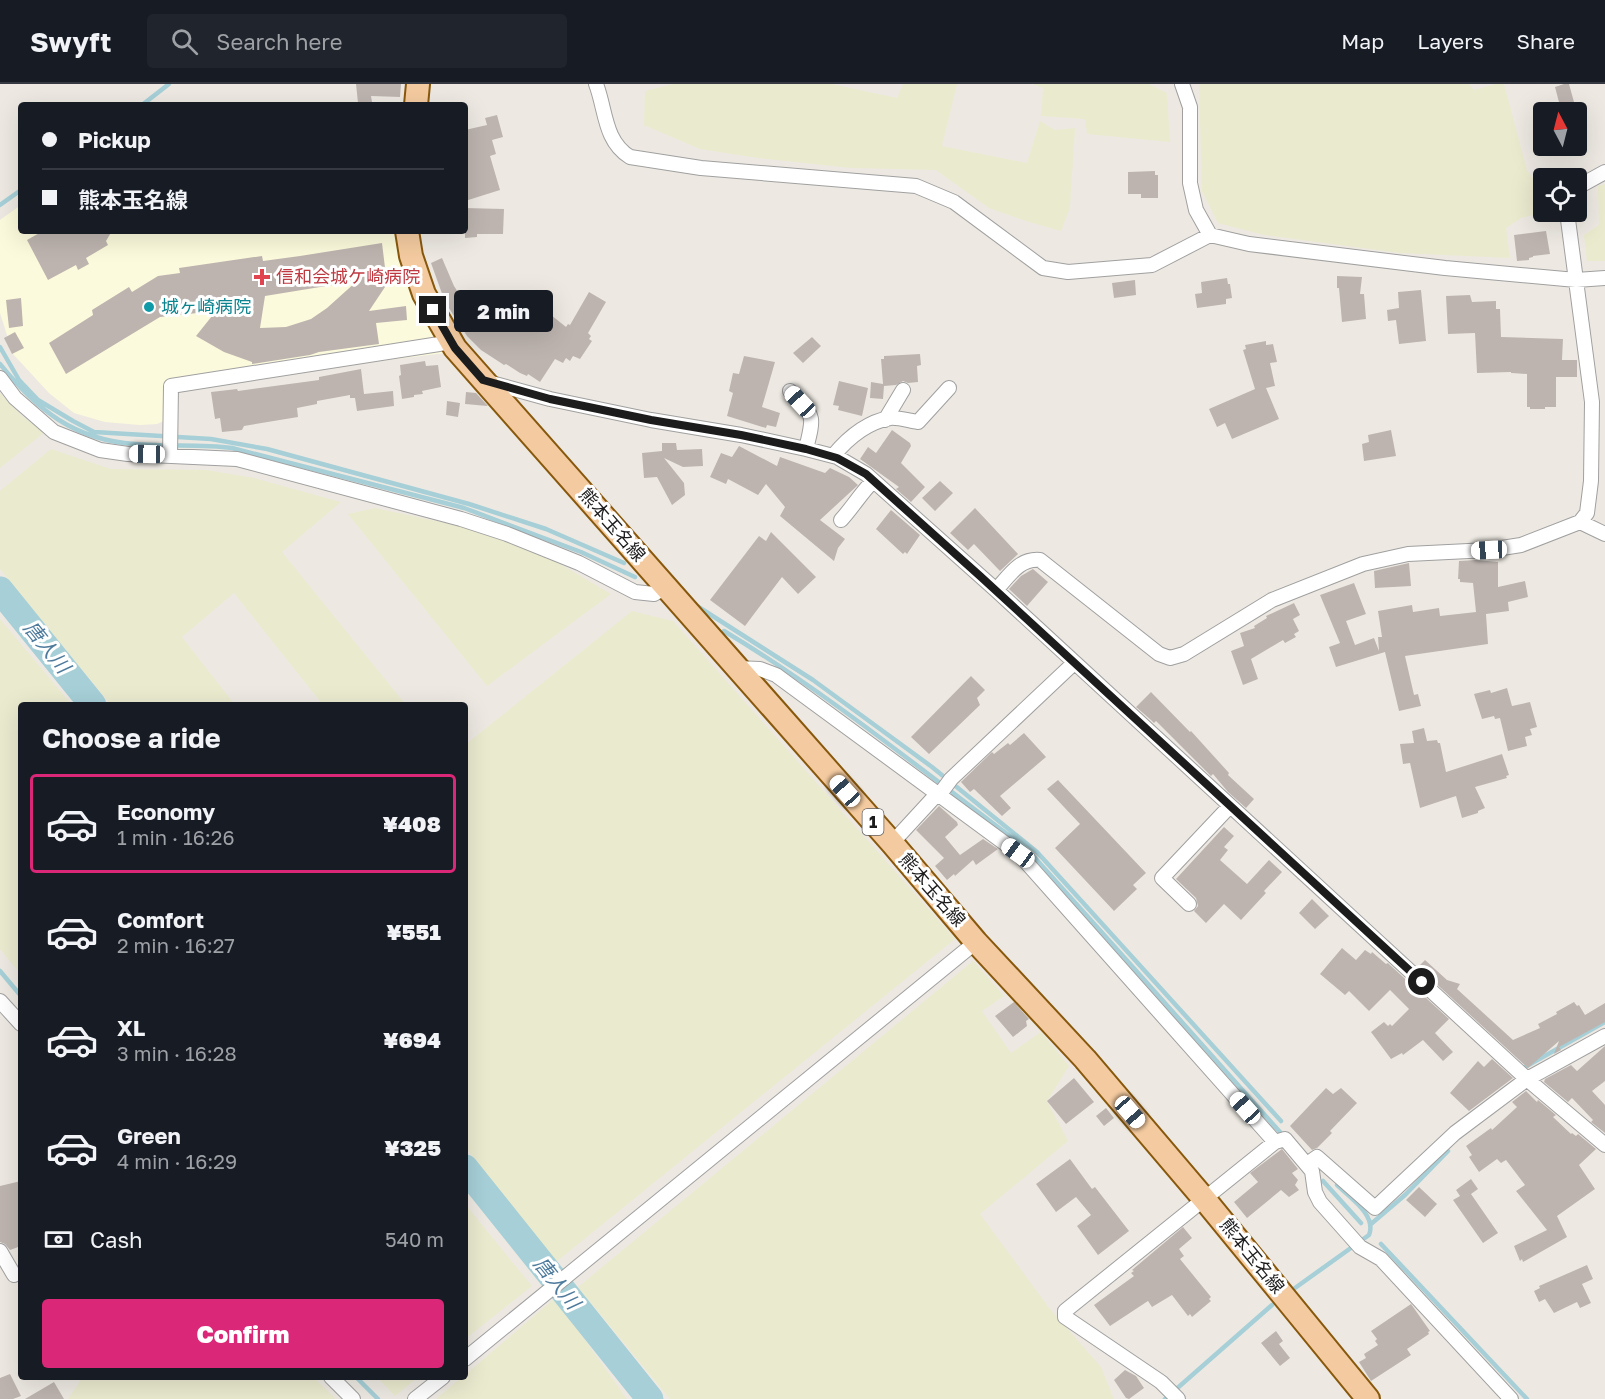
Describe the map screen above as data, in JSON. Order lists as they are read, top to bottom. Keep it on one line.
{"streets":{"main road":["熊本玉名線","1"]},"water":["唐人川"],"places":{"health":["信和会城ケ崎病院"],"other":["城ヶ崎病院"]},"north":"top","page":{"header":"Swyft","search":"Search here","nav":["Map","Layers","Share"],"banner":["Pickup","熊本玉名線"],"bubble":"2 min","heading":"Choose a ride","list":[{"name":"Economy","note":"1 min · 16:26","value":"¥408"},{"name":"Comfort","note":"2 min · 16:27","value":"¥551"},{"name":"XL","note":"3 min · 16:28","value":"¥694"},{"name":"Green","note":"4 min · 16:29","value":"¥325"}],"pay":["Cash","540 m"],"buttons":"Confirm"}}
